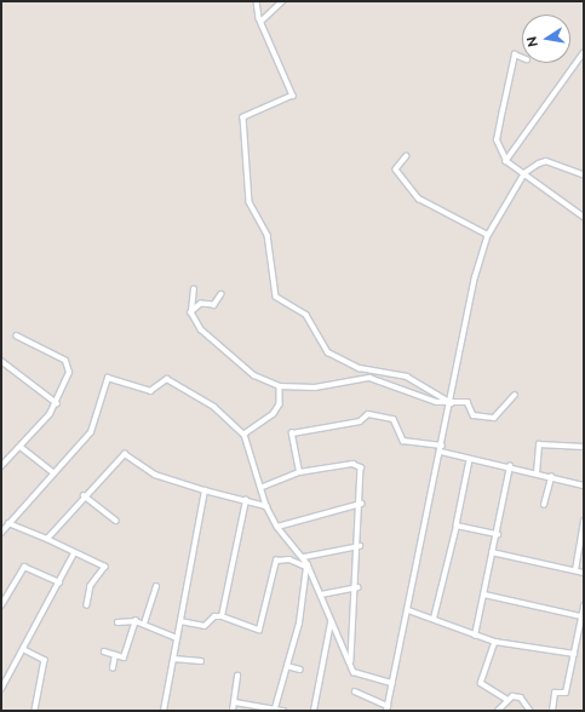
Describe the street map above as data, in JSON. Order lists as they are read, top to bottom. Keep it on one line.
{"north":"left"}
